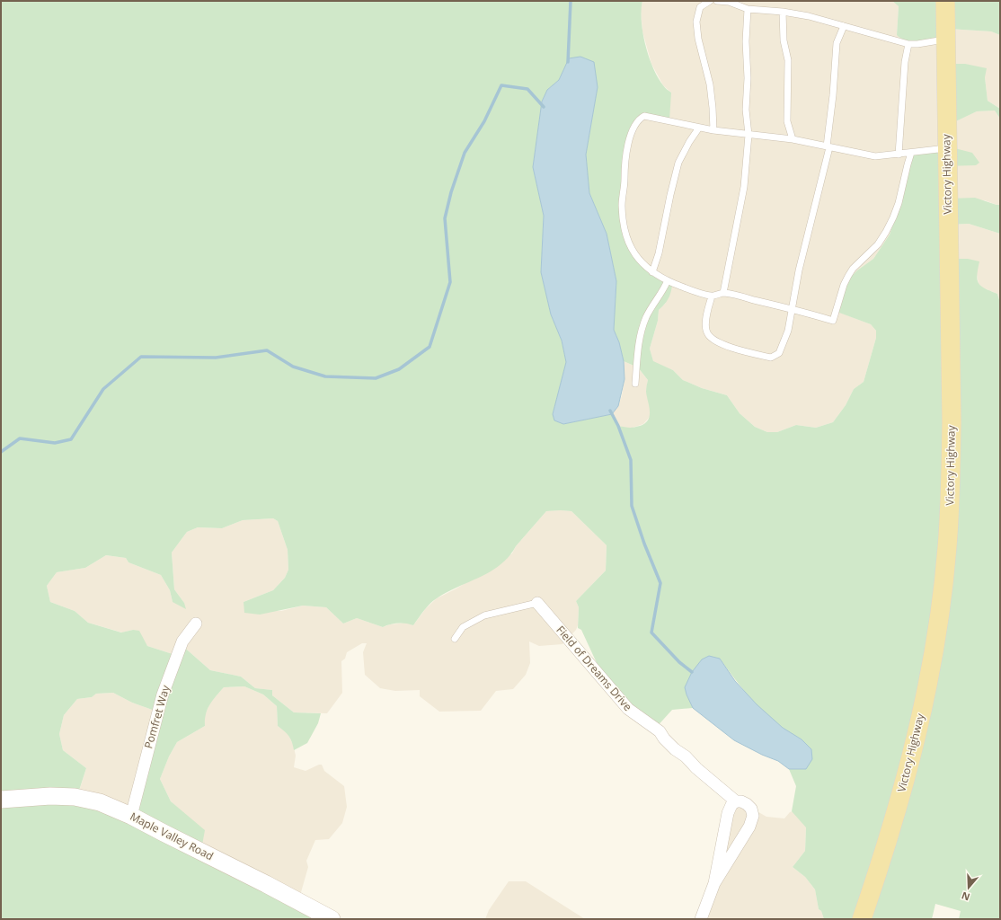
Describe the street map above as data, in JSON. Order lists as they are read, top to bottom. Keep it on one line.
{"streets":{"main road":["Victory Highway"],"street":["Field of Dreams Drive","Pomfret Way","Maple Valley Road"]},"crossings":[["Pomfret Way","Maple Valley Road"]],"north":"bottom"}
